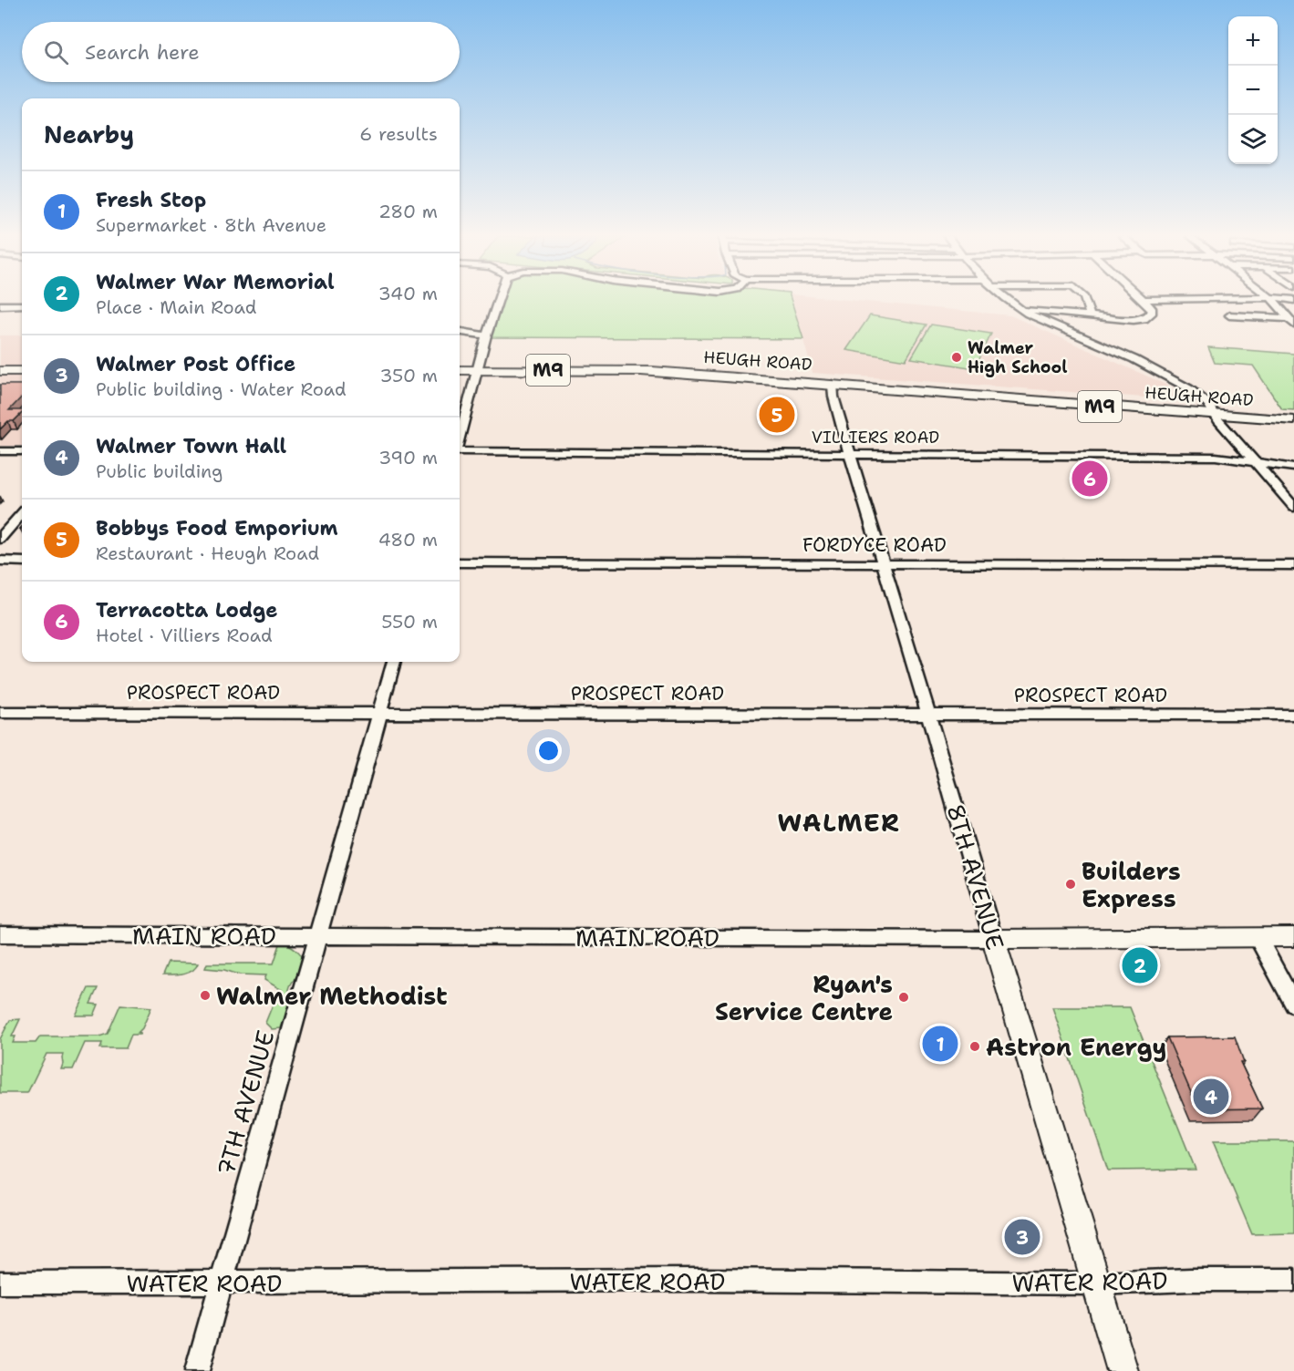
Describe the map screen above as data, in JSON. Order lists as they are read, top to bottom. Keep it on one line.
{"streets":{"main road":["HEUGH ROAD","M9","8TH AVENUE","MAIN ROAD"],"street":["VILLIERS ROAD","FORDYCE ROAD","PROSPECT ROAD","7TH AVENUE","WATER ROAD"]},"crossings":[["HEUGH ROAD","8TH AVENUE"],["VILLIERS ROAD","8TH AVENUE"],["FORDYCE ROAD","8TH AVENUE"],["PROSPECT ROAD","8TH AVENUE"],["PROSPECT ROAD","7TH AVENUE"],["8TH AVENUE","MAIN ROAD"],["8TH AVENUE","WATER ROAD"],["MAIN ROAD","7TH AVENUE"],["7TH AVENUE","WATER ROAD"]],"districts":["WALMER"],"places":["Walmer High School","Builders Express","Walmer Methodist","Ryan's Service Centre","Astron Energy"],"page":{"map_buttons":["+","−"],"search":"Search here","heading":["Nearby","6 results"],"list":[{"mark":"1","name":"Fresh Stop","note":"Supermarket · 8th Avenue","value":"280 m"},{"mark":"2","name":"Walmer War Memorial","note":"Place · Main Road","value":"340 m"},{"mark":"3","name":"Walmer Post Office","note":"Public building · Water Road","value":"350 m"},{"mark":"4","name":"Walmer Town Hall","note":"Public building","value":"390 m"},{"mark":"5","name":"Bobbys Food Emporium","note":"Restaurant · Heugh Road","value":"480 m"},{"mark":"6","name":"Terracotta Lodge","note":"Hotel · Villiers Road","value":"550 m"}],"pins":["5","6","2","1","4","3"]}}
